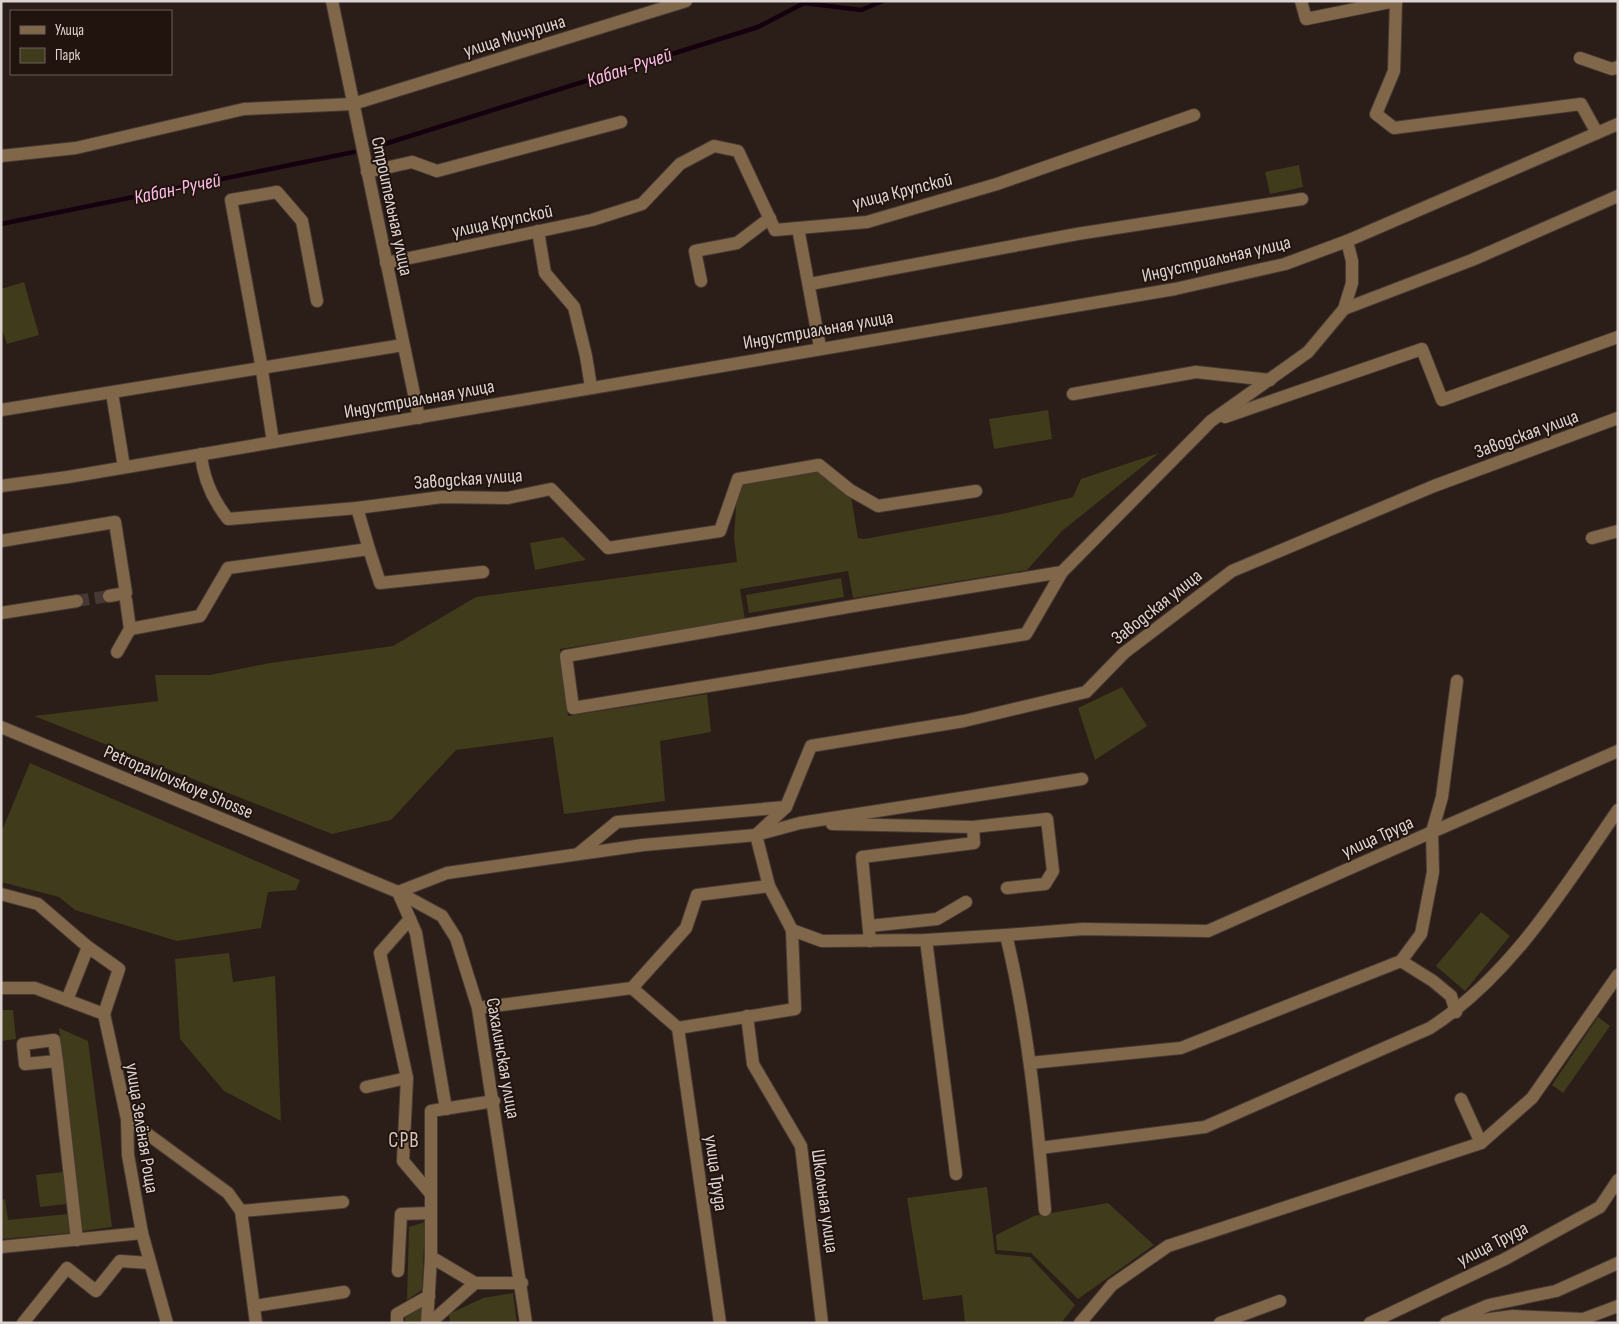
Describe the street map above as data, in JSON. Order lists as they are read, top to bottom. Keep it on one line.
{"streets":{"street":["улица Мичурина","улица Крупской","Строительная улица","Индустриальная улица","Заводская улица","Petropavlovskoye Shosse","улица Труда","Сахалинская улица","улица Зелёная Роща","Школьная улица"]},"crossings":[["улица Мичурина","Строительная улица"],["улица Крупской","Строительная улица"],["Строительная улица","Индустриальная улица"],["Индустриальная улица","Заводская улица"],["Petropavlovskoye Shosse","Сахалинская улица"]],"districts":["СРВ"],"water":["Кабан-Ручей"],"legend":["Улица","Парк"]}
